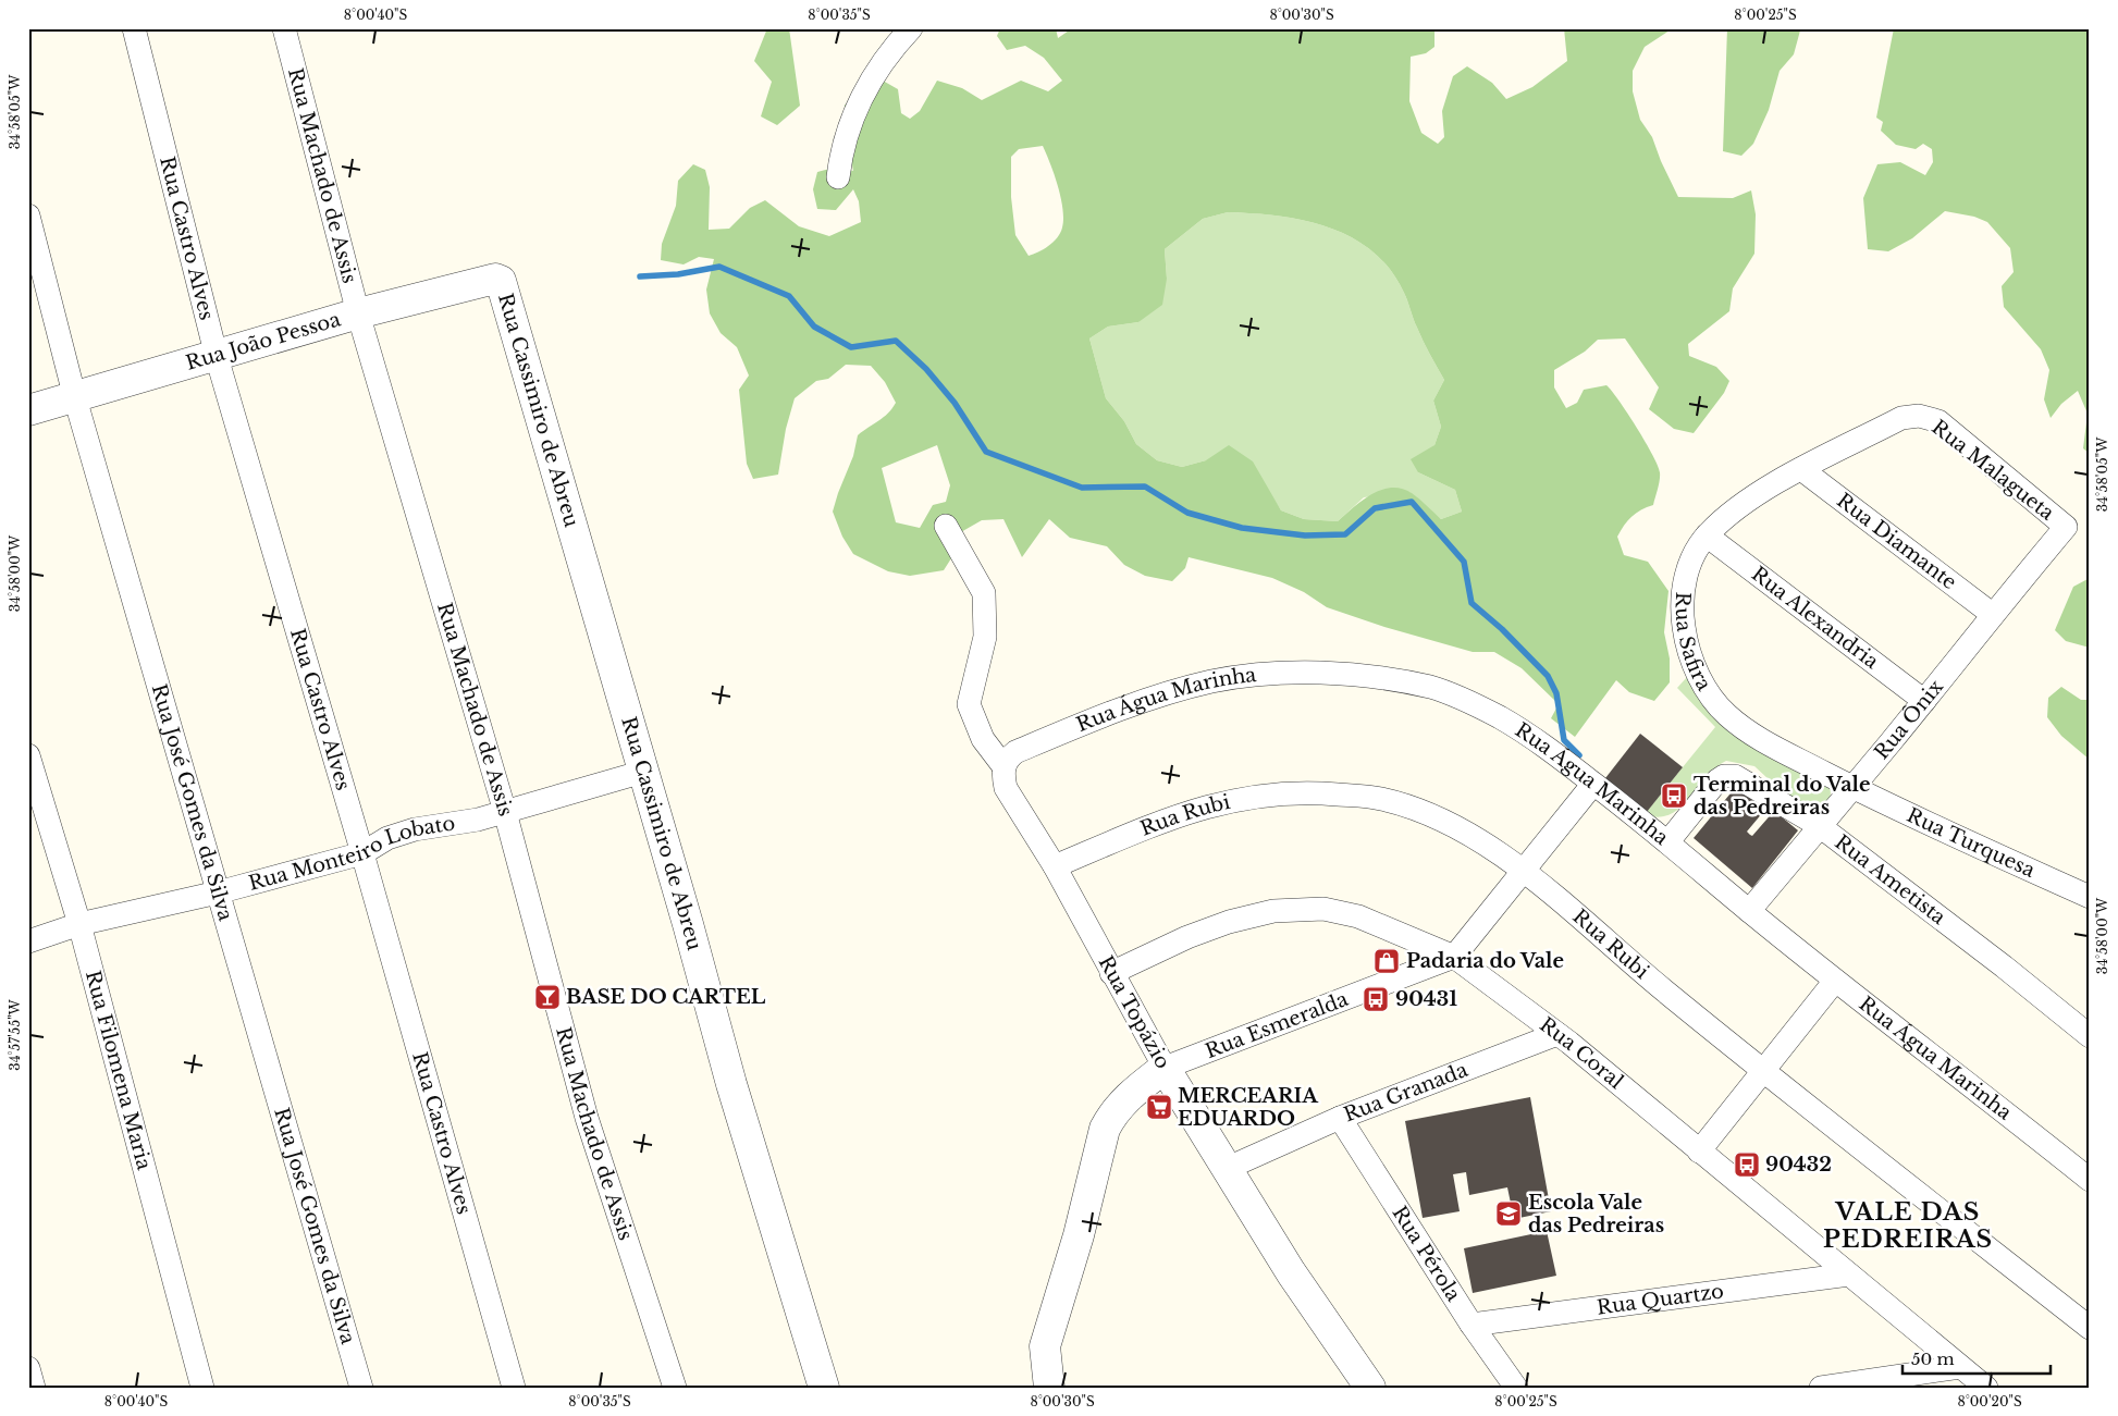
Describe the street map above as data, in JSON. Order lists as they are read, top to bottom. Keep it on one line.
{"streets":{"street":["Rua Machado de Assis","Rua Castro Alves","Rua João Pessoa","Rua Cassimiro de Abreu","Rua Malagueta","Rua Diamante","Rua Alexandria","Rua Safira","Rua Água Marinha","Rua Ônix","Rua José Gomes da Silva","Rua Rubi","Rua Turquesa","Rua Monteiro Lobato","Rua Ametista","Rua Topázio","Rua Esmeralda","Rua Coral","Rua Filomena Maria","Rua Granada","Rua Pérola","Rua Quartzo"]},"crossings":[["Rua Machado de Assis","Rua João Pessoa"],["Rua Machado de Assis","Rua Monteiro Lobato"],["Rua Castro Alves","Rua João Pessoa"],["Rua Castro Alves","Rua Monteiro Lobato"],["Rua João Pessoa","Rua Cassimiro de Abreu"],["Rua João Pessoa","Rua José Gomes da Silva"],["Rua Cassimiro de Abreu","Rua Monteiro Lobato"],["Rua Malagueta","Rua Safira"],["Rua Malagueta","Rua Ônix"],["Rua Diamante","Rua Safira"],["Rua Diamante","Rua Ônix"],["Rua Alexandria","Rua Safira"],["Rua Alexandria","Rua Ônix"],["Rua Safira","Rua Ônix"],["Rua Safira","Rua Turquesa"],["Rua Água Marinha","Rua Ônix"],["Rua Água Marinha","Rua Ametista"],["Rua Água Marinha","Rua Topázio"],["Rua Ônix","Rua Turquesa"],["Rua Ônix","Rua Ametista"],["Rua José Gomes da Silva","Rua Monteiro Lobato"],["Rua Rubi","Rua Topázio"],["Rua Monteiro Lobato","Rua Filomena Maria"],["Rua Topázio","Rua Esmeralda"],["Rua Topázio","Rua Coral"],["Rua Topázio","Rua Granada"],["Rua Esmeralda","Rua Coral"],["Rua Coral","Rua Granada"],["Rua Coral","Rua Quartzo"],["Rua Granada","Rua Pérola"],["Rua Pérola","Rua Quartzo"]],"districts":["VALE DAS PEDREIRAS"],"places":{"bus stop":["Terminal do Vale das Pedreiras","90431","90432"],"shop":["Padaria do Vale"],"bar":["BASE DO CARTEL"],"supermarket":["MERCEARIA EDUARDO"],"school or university":["Escola Vale das Pedreiras"]},"scale_bar":"50 m","coordinates":["8°00'40\"S","8°00'35\"S","8°00'30\"S","8°00'25\"S","34°58'05\"W","34°58'00\"W","34°57'55\"W","8°00'20\"S"]}
